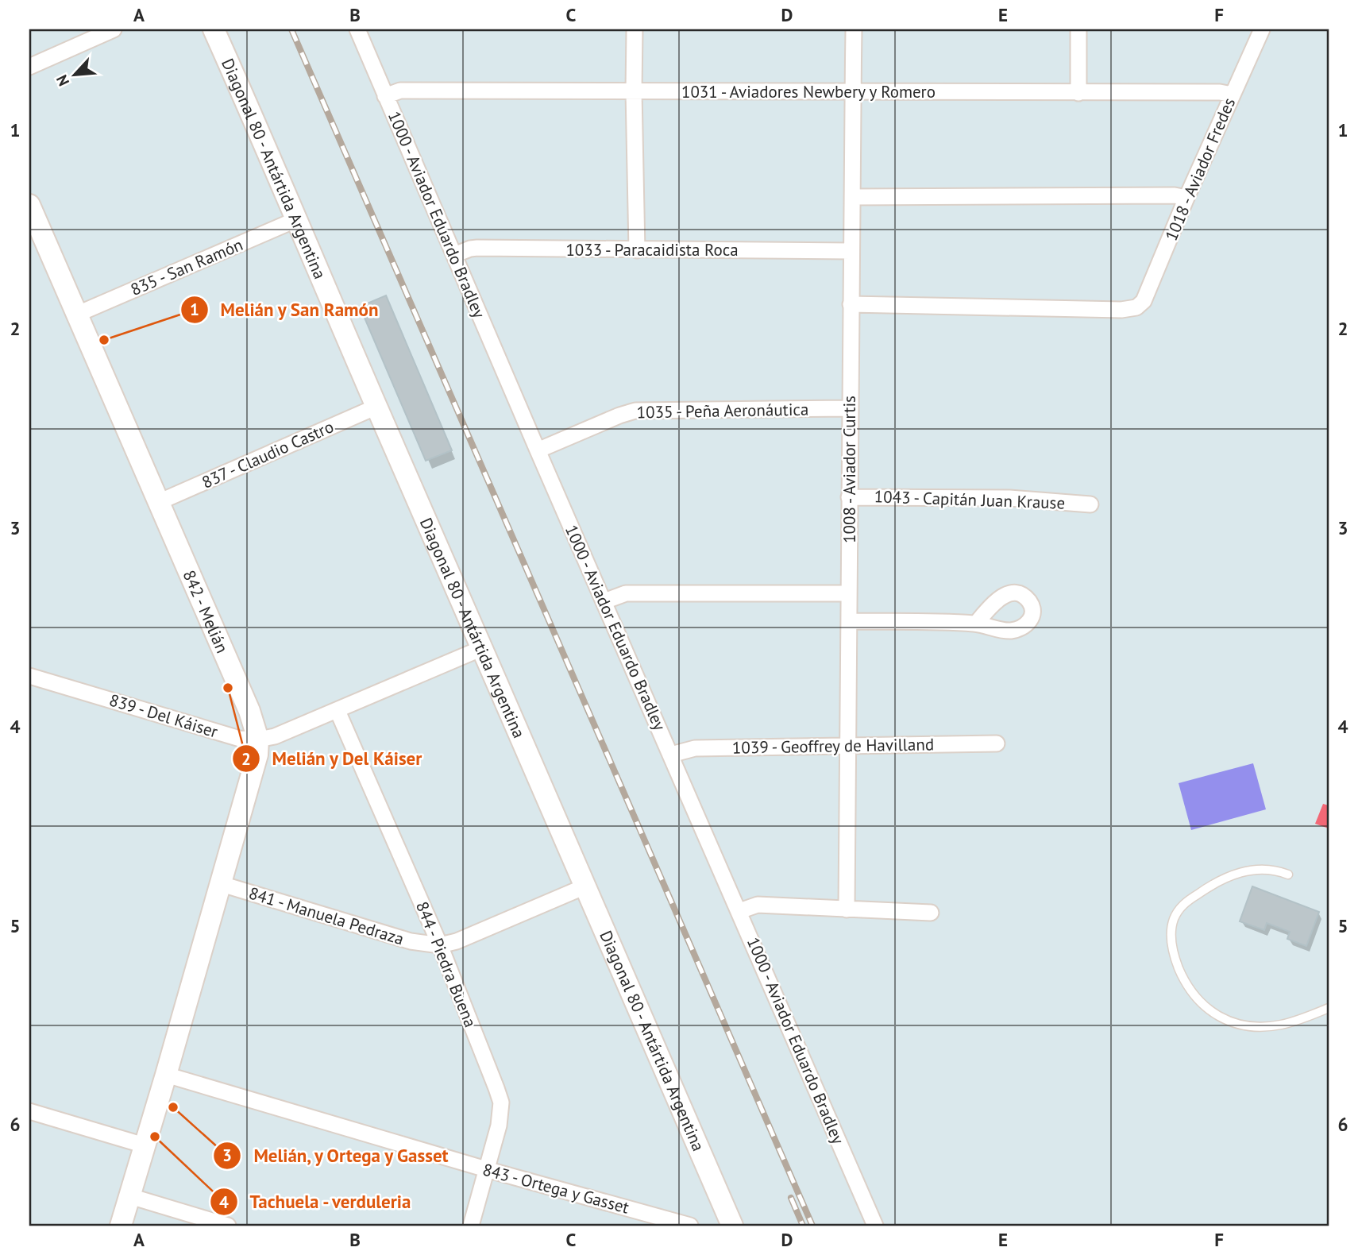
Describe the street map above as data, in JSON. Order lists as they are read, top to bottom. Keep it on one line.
{"streets":{"main road":["Diagonal 80 - Antártida Argentina","842 - Melián"],"street":["1031 - Aviadores Newbery y Romero","1018 - Aviador Fredes","1000 - Aviador Eduardo Bradley","1033 - Paracaidista Roca","835 - San Ramón","1035 - Peña Aeronáutica","837 - Claudio Castro","1008 - Aviador Curtis","1043 - Capitán Juan Krause","839 - Del Káiser","1039 - Geoffrey de Havilland","841 - Manuela Pedraza","844 - Piedra Buena","843 - Ortega y Gasset"]},"crossings":[["1031 - Aviadores Newbery y Romero","1018 - Aviador Fredes"],["1031 - Aviadores Newbery y Romero","1000 - Aviador Eduardo Bradley"],["1031 - Aviadores Newbery y Romero","1008 - Aviador Curtis"],["Diagonal 80 - Antártida Argentina","835 - San Ramón"],["Diagonal 80 - Antártida Argentina","837 - Claudio Castro"],["Diagonal 80 - Antártida Argentina","839 - Del Káiser"],["Diagonal 80 - Antártida Argentina","841 - Manuela Pedraza"],["1018 - Aviador Fredes","1008 - Aviador Curtis"],["1000 - Aviador Eduardo Bradley","1033 - Paracaidista Roca"],["1000 - Aviador Eduardo Bradley","1035 - Peña Aeronáutica"],["1000 - Aviador Eduardo Bradley","1039 - Geoffrey de Havilland"],["1033 - Paracaidista Roca","1008 - Aviador Curtis"],["835 - San Ramón","842 - Melián"],["1035 - Peña Aeronáutica","1008 - Aviador Curtis"],["837 - Claudio Castro","842 - Melián"],["1008 - Aviador Curtis","1043 - Capitán Juan Krause"],["1008 - Aviador Curtis","1039 - Geoffrey de Havilland"],["842 - Melián","839 - Del Káiser"],["842 - Melián","841 - Manuela Pedraza"],["842 - Melián","843 - Ortega y Gasset"],["839 - Del Káiser","844 - Piedra Buena"],["841 - Manuela Pedraza","844 - Piedra Buena"],["844 - Piedra Buena","843 - Ortega y Gasset"]],"places":["Melián y San Ramón","Melián y Del Káiser","Melián, y Ortega y Gasset","Tachuela - verduleria"],"north":"bottom left","grid":{"columns":["A","B","C","D","E","F"],"rows":["1","2","3","4","5","6"]}}
